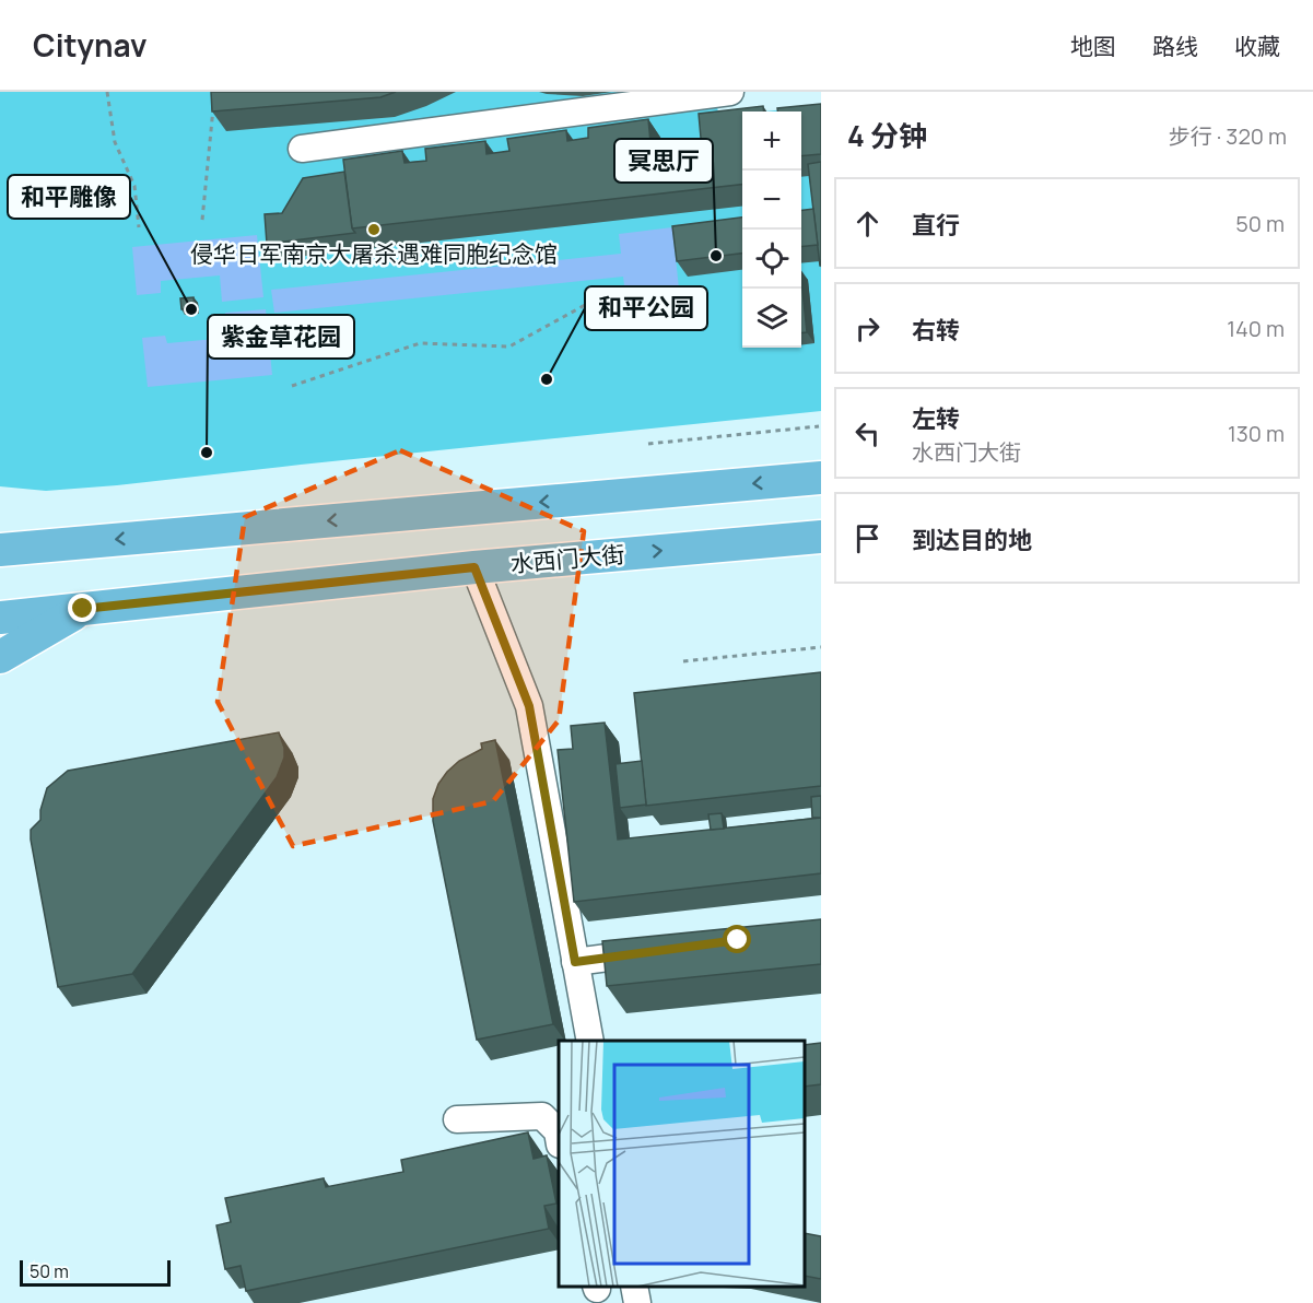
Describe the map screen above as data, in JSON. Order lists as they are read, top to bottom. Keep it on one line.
{"streets":{"main road":["水西门大街"]},"places":["侵华日军南京大屠杀遇难同胞纪念馆","冥思厅","和平雕像","和平公园","紫金草花园"],"scale_bar":"50 m","page":{"header":"Citynav","nav":["地图","路线","收藏"],"heading":["4 分钟","步行 · 320 m"],"map_buttons":["+","−"],"list":[["直行","50 m"],["右转","140 m"],["左转","水西门大街","130 m"],"到达目的地"],"scale":"50 m"}}
